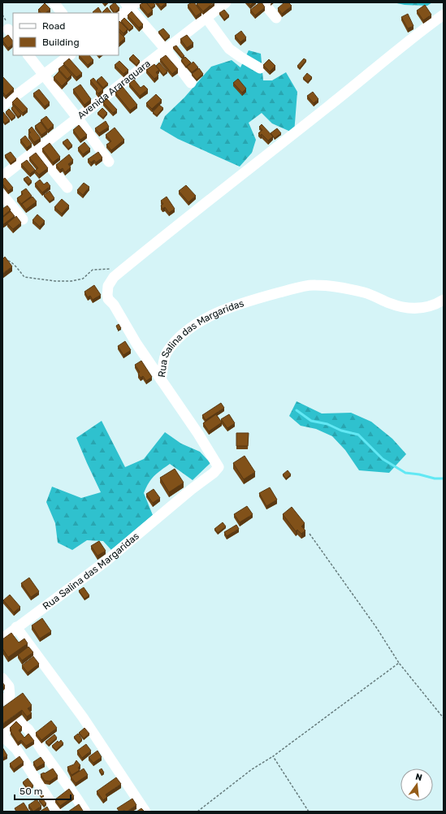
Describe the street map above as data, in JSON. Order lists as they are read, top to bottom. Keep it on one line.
{"streets":{"street":["Avenida Araraquara","Rua Salina das Margaridas"]},"legend":["Road","Building"],"scale_bar":"50 m","north":"top"}
